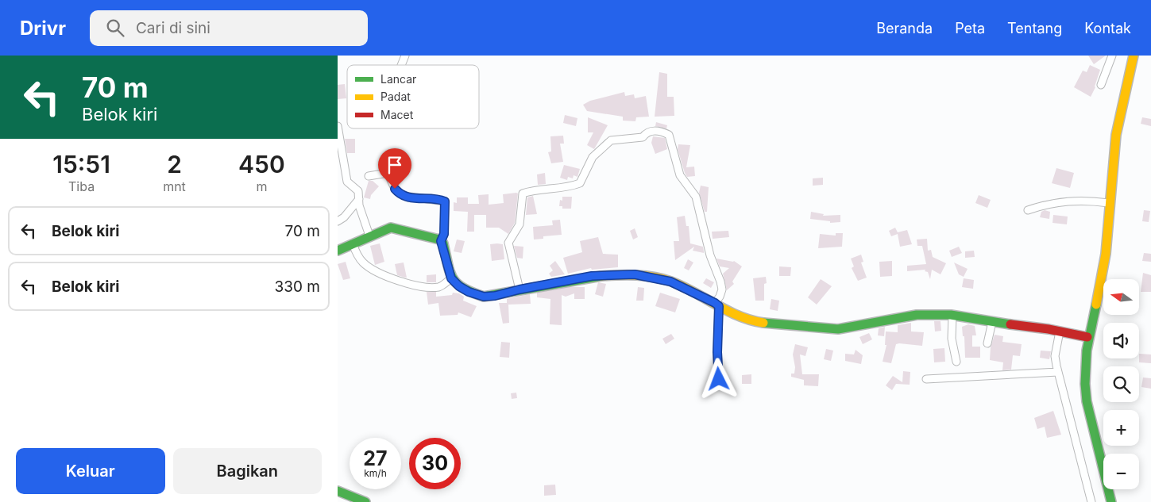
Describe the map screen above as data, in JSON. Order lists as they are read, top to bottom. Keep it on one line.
{"legend":["Lancar","Padat","Macet"],"north":"left","page":{"header":"Drivr","search":"Cari di sini","nav":["Beranda","Peta","Tentang","Kontak"],"turn":["70 m","Belok kiri"],"eta":["15:51","Tiba","2","mnt","450","m"],"list":[{"name":"Belok kiri","value":"70 m"},{"name":"Belok kiri","value":"330 m"}],"map_buttons":["+","−"],"speed":"27 km/h","limit":"30","buttons":["Keluar","Bagikan"]}}
